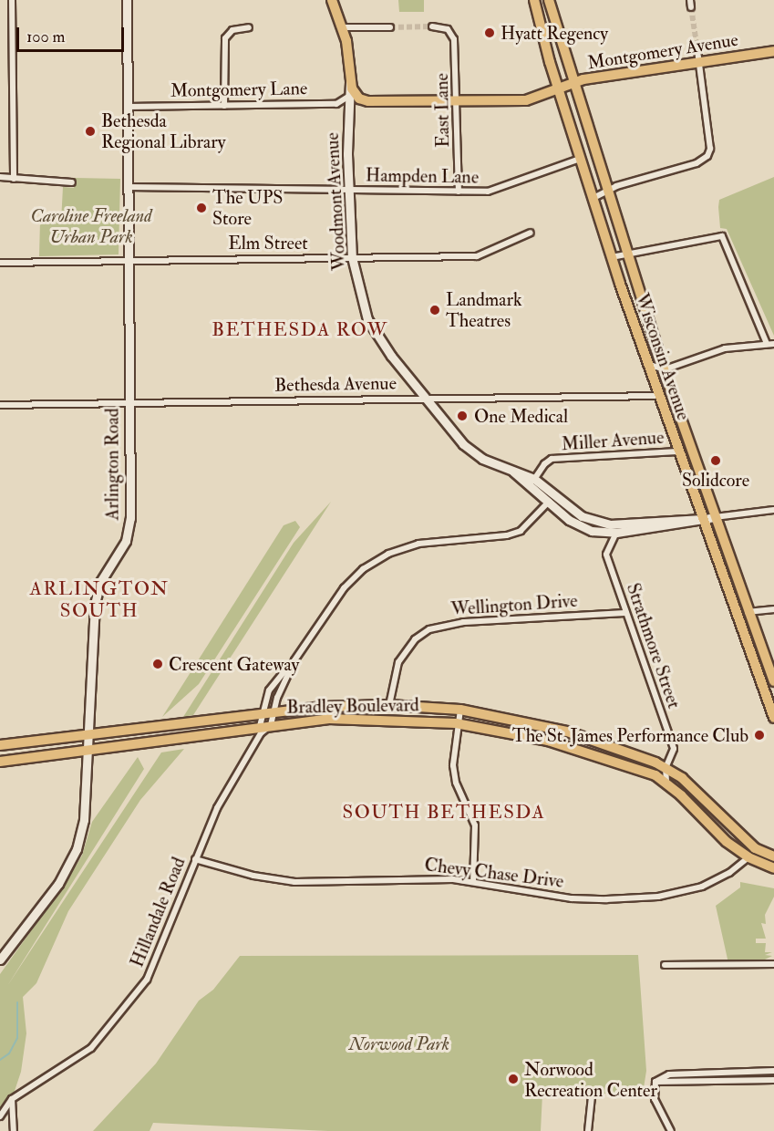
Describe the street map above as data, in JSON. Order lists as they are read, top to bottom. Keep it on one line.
{"streets":{"main road":["Montgomery Avenue","Woodmont Avenue","Wisconsin Avenue","Bethesda Avenue","Arlington Road","Bradley Boulevard"],"street":["Montgomery Lane","East Lane","Hampden Lane","Elm Street","Miller Avenue","Wellington Drive","Strathmore Street","Chevy Chase Drive","Hillandale Road"]},"crossings":[["Montgomery Avenue","Wisconsin Avenue"],["Montgomery Lane","Woodmont Avenue"],["Montgomery Lane","Arlington Road"],["East Lane","Hampden Lane"],["Hampden Lane","Woodmont Avenue"],["Hampden Lane","Wisconsin Avenue"],["Hampden Lane","Arlington Road"],["Woodmont Avenue","Elm Street"],["Woodmont Avenue","Wisconsin Avenue"],["Woodmont Avenue","Bethesda Avenue"],["Woodmont Avenue","Miller Avenue"],["Woodmont Avenue","Strathmore Street"],["Elm Street","Arlington Road"],["Wisconsin Avenue","Bethesda Avenue"],["Wisconsin Avenue","Miller Avenue"],["Bethesda Avenue","Arlington Road"],["Arlington Road","Bradley Boulevard"],["Wellington Drive","Strathmore Street"],["Wellington Drive","Bradley Boulevard"],["Strathmore Street","Bradley Boulevard"],["Bradley Boulevard","Chevy Chase Drive"],["Bradley Boulevard","Hillandale Road"],["Chevy Chase Drive","Hillandale Road"]],"districts":["BETHESDA ROW","ARLINGTON SOUTH","SOUTH BETHESDA"],"parks":["Caroline Freeland Urban Park","Norwood Park"],"places":["Hyatt Regency","Bethesda Regional Library","The UPS Store","Landmark Theatres","One Medical","Solidcore","Crescent Gateway","The St. James Performance Club","Norwood Recreation Center"],"scale_bar":"100 m"}
